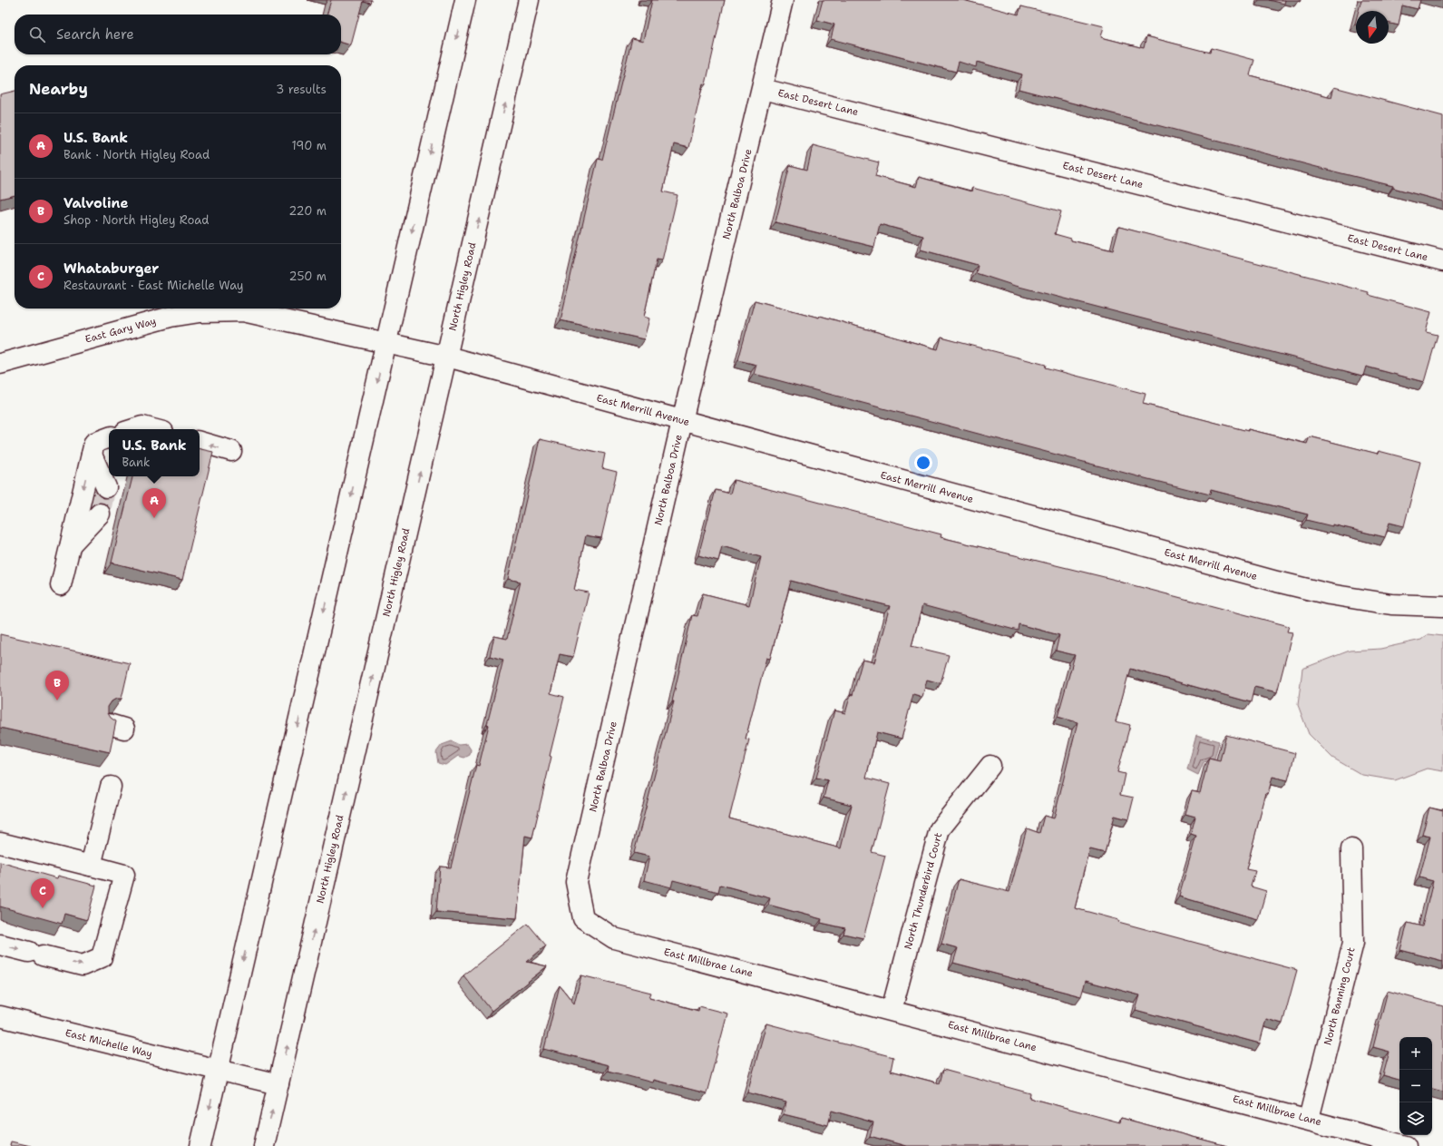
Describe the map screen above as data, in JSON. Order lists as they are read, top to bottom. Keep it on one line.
{"streets":{"street":["East Desert Lane","North Balboa Drive","North Higley Road","East Gary Way","East Merrill Avenue","North Thunderbird Court","East Millbrae Lane","North Banning Court","East Michelle Way"]},"crossings":[["East Desert Lane","North Balboa Drive"],["North Balboa Drive","East Merrill Avenue"],["North Balboa Drive","East Millbrae Lane"],["North Higley Road","East Merrill Avenue"],["North Higley Road","East Michelle Way"],["East Gary Way","East Merrill Avenue"],["North Thunderbird Court","East Millbrae Lane"],["East Millbrae Lane","North Banning Court"]],"north":"bottom","page":{"search":"Search here","heading":["Nearby","3 results"],"list":[{"mark":"A","name":"U.S. Bank","note":"Bank · North Higley Road","value":"190 m"},{"mark":"B","name":"Valvoline","note":"Shop · North Higley Road","value":"220 m"},{"mark":"C","name":"Whataburger","note":"Restaurant · East Michelle Way","value":"250 m"}],"popup":["U.S. Bank","Bank"],"pins":["A","B","C"],"map_buttons":["+","−"]}}
